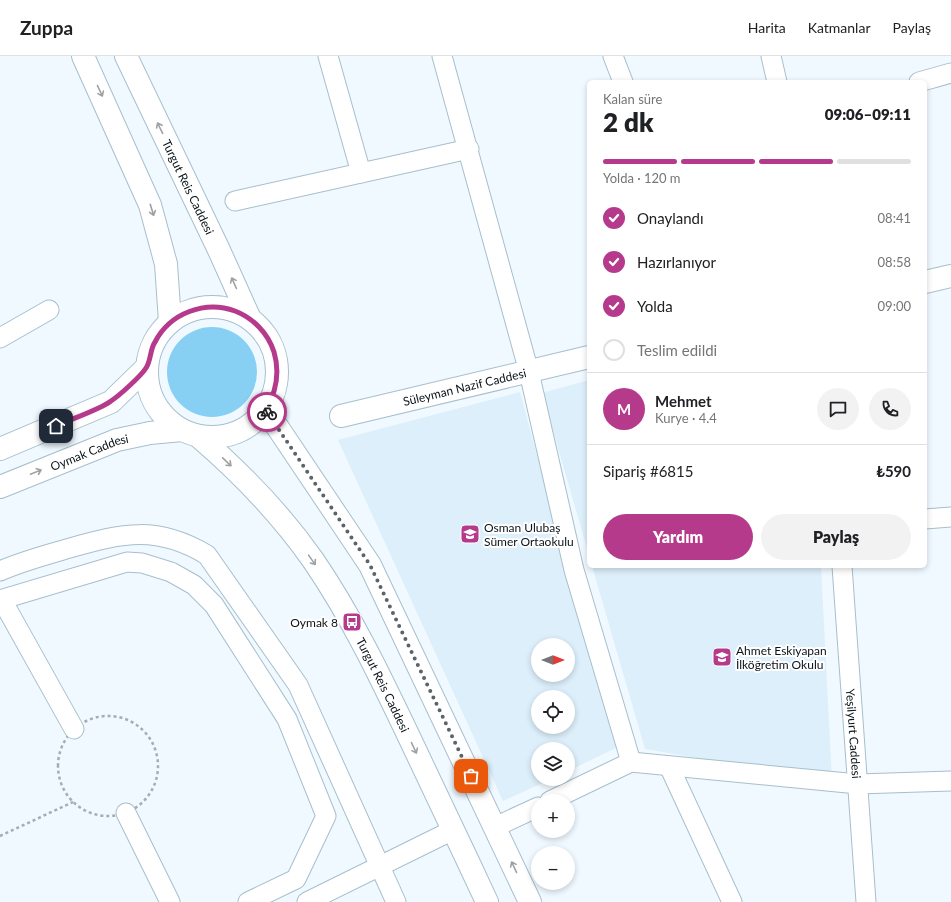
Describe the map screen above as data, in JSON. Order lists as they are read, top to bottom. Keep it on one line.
{"streets":{"street":["Turgut Reis Caddesi","Süleyman Nazif Caddesi","Oymak Caddesi","Yeşilyurt Caddesi"]},"crossings":[["Turgut Reis Caddesi","Oymak Caddesi"]],"places":{"school or university":["Osman Ulubaş Sümer Ortaokulu","Ahmet Eskiyapan İlköğretim Okulu"],"bus stop":["Oymak 8"]},"north":"right","page":{"header":"Zuppa","nav":["Harita","Katmanlar","Paylaş"],"heading":["2 dk","Kalan süre","09:06–09:11"],"panel":["Mehmet","Kurye · 4.4","Sipariş #6815","₺590"],"bar":"Yolda · 120 m","list":[["Onaylandı","08:41"],["Hazırlanıyor","08:58"],["Yolda","09:00"],"Teslim edildi"],"round":"M","buttons":["Yardım","Paylaş"],"map_buttons":["+","−"]}}
